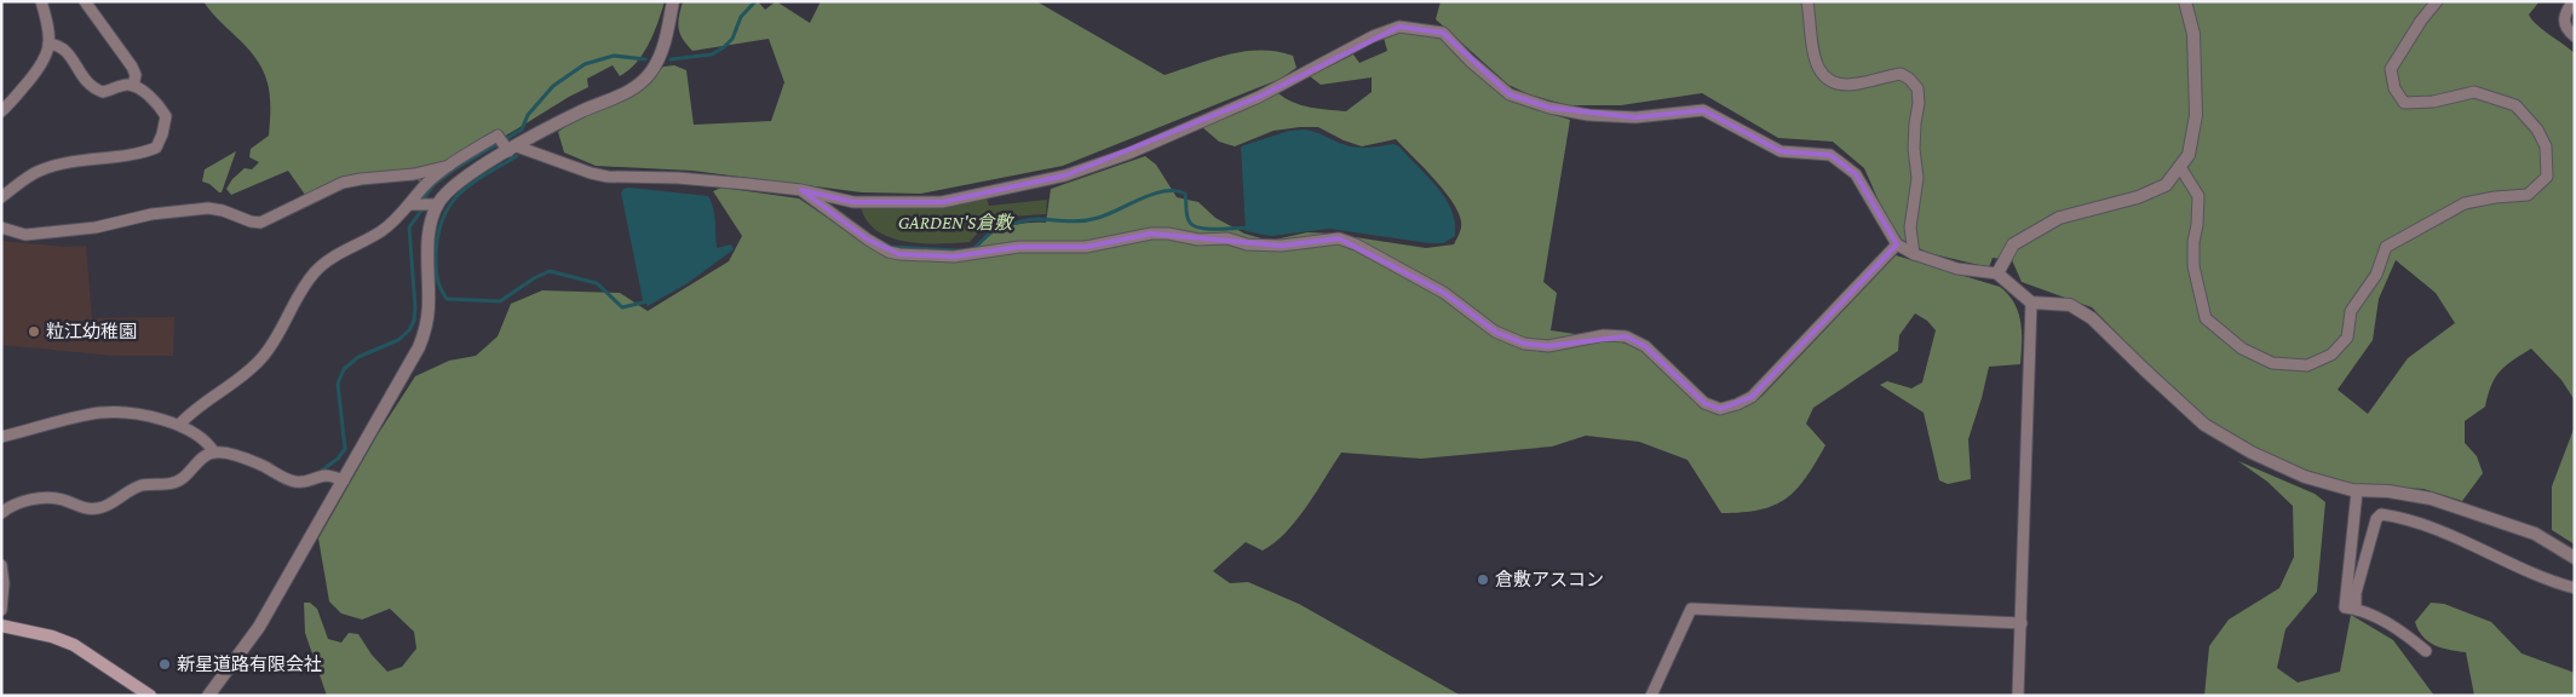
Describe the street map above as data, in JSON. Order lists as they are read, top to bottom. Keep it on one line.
{"parks":["GARDEN'S倉敷"],"places":["粒江幼稚園","倉敷アスコン","新星道路有限会社"]}
